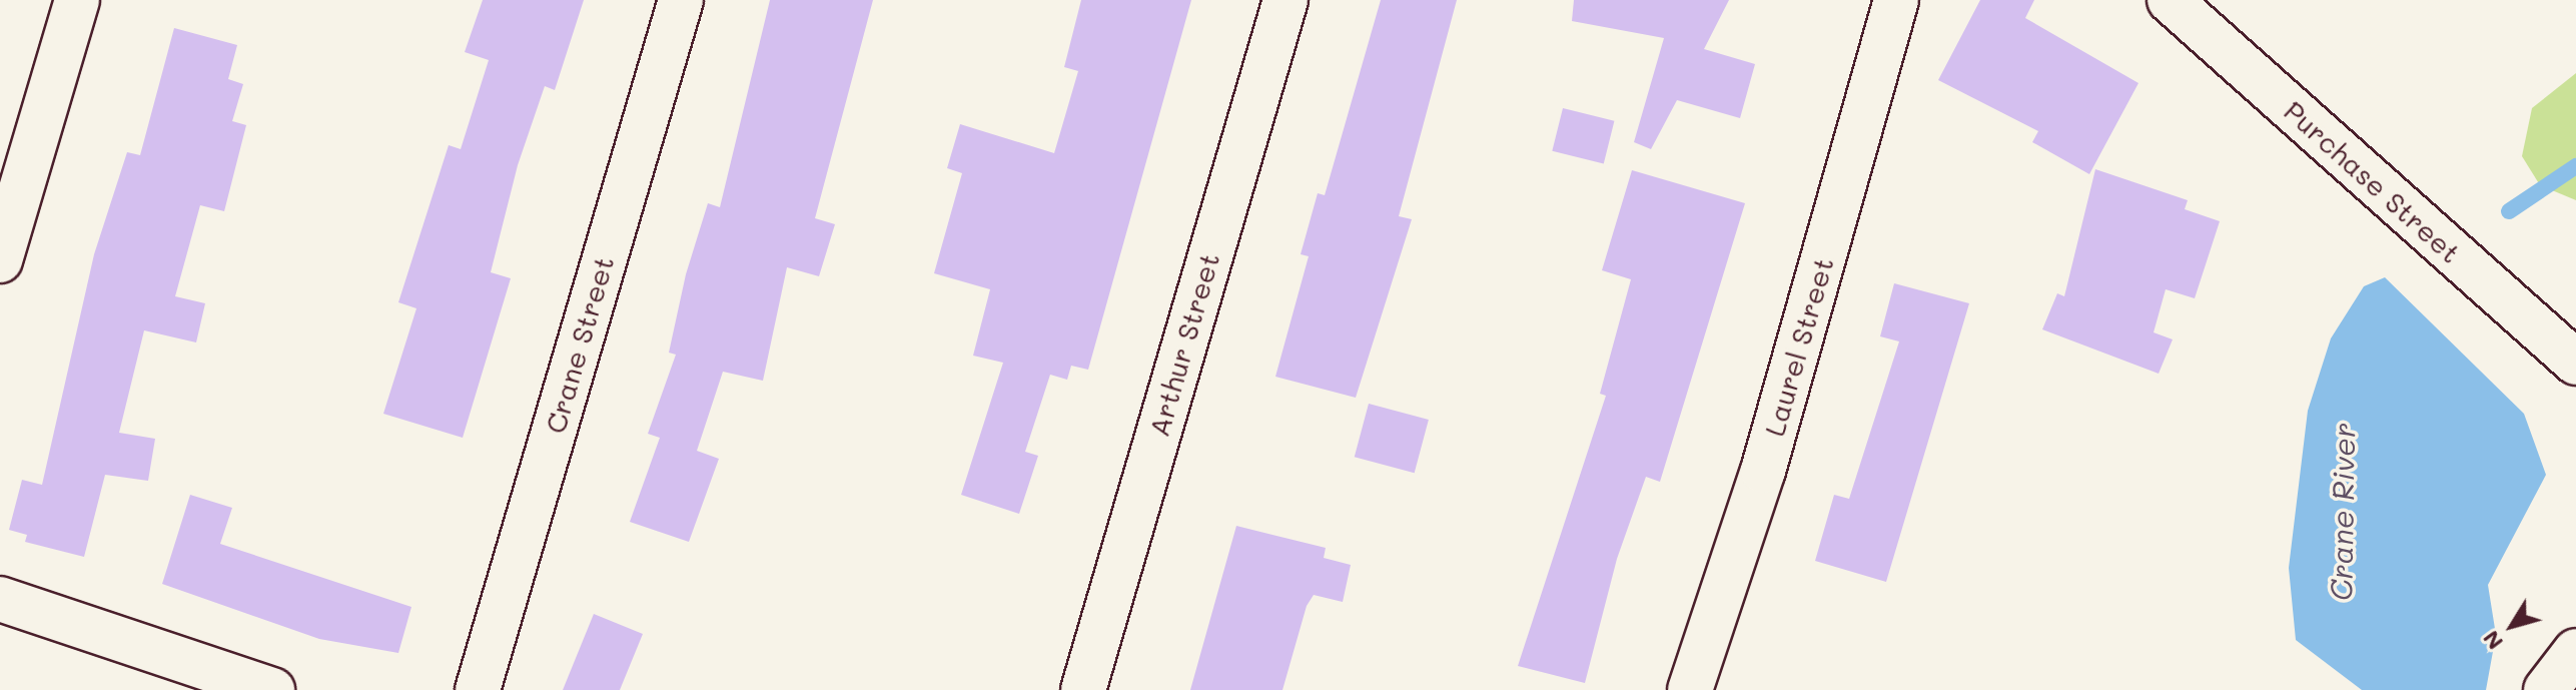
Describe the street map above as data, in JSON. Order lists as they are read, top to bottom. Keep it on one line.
{"streets":{"street":["Purchase Street","Crane Street","Arthur Street","Laurel Street"]},"water":["Crane River"],"north":"bottom left"}
